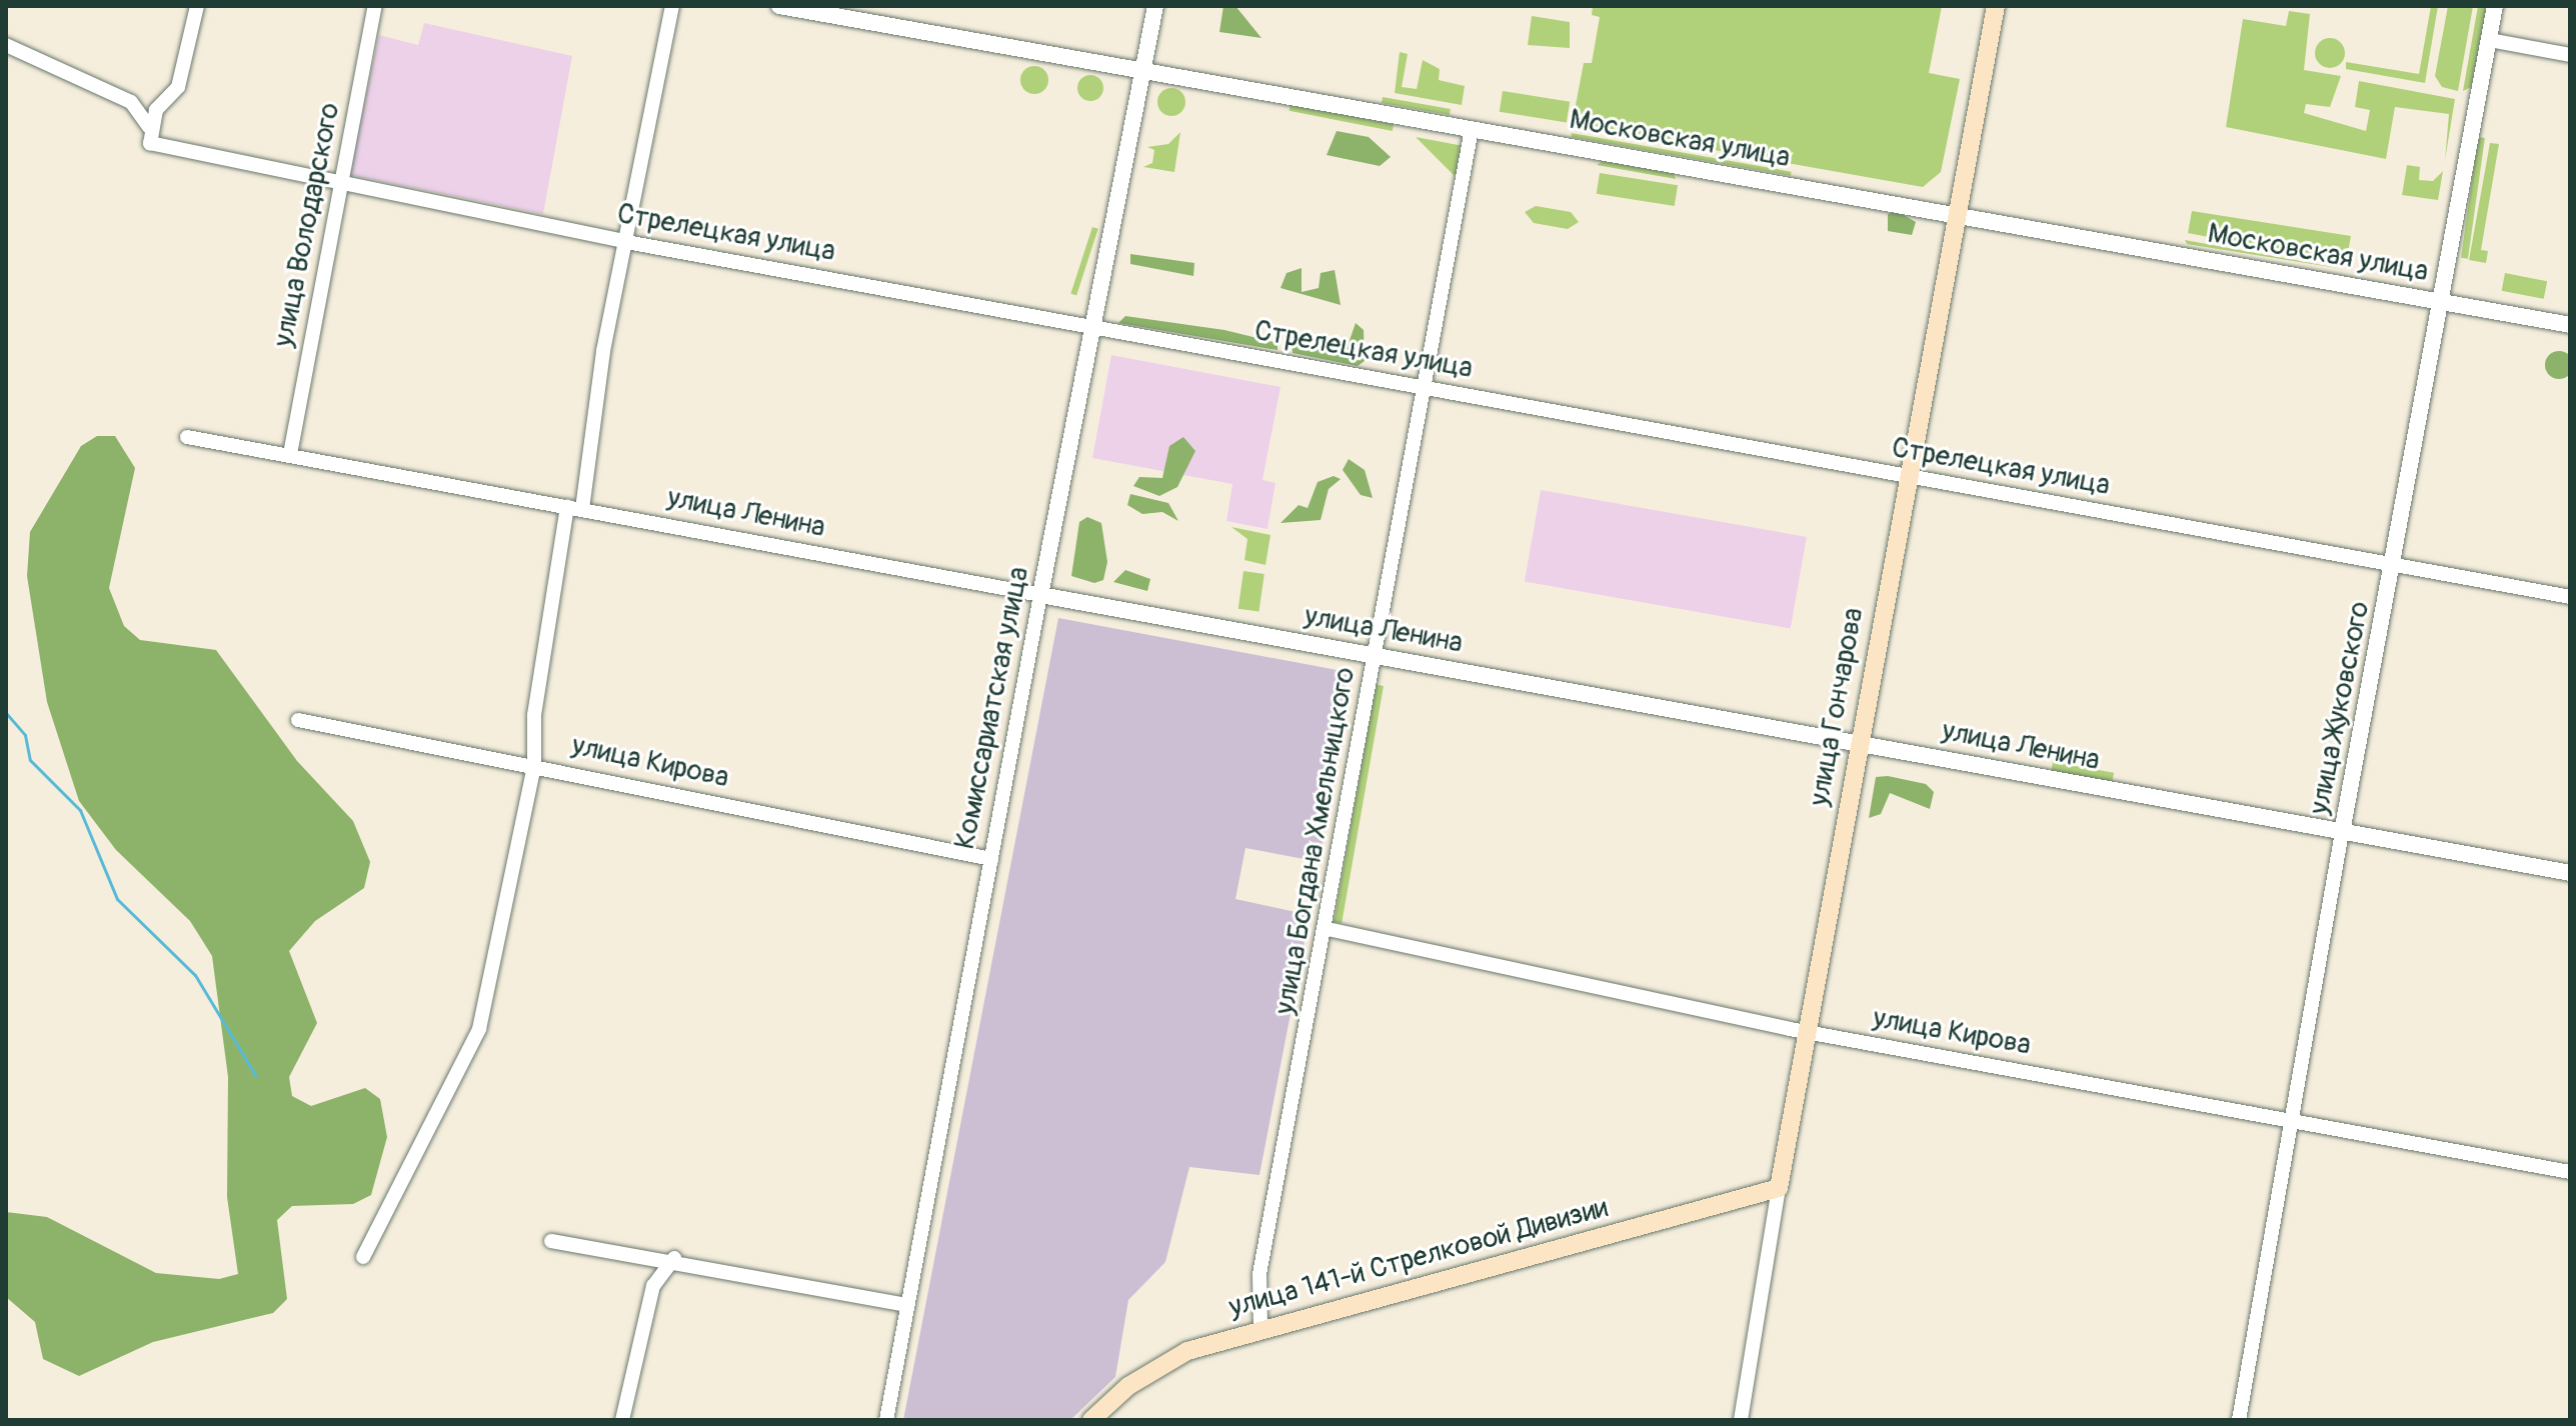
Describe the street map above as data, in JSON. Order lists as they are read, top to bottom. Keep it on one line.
{"streets":{"main road":["улица Гончарова","улица 141-й Стрелковой Дивизии"],"street":["Московская улица","улица Володарского","Стрелецкая улица","улица Ленина","Комиссариатская улица","улица Жуковского","улица Кирова","улица Богдана Хмельницкого"]},"crossings":[["Московская улица","улица Гончарова"],["Московская улица","Комиссариатская улица"],["Московская улица","улица Жуковского"],["Московская улица","улица Богдана Хмельницкого"],["улица Володарского","Стрелецкая улица"],["улица Володарского","улица Ленина"],["Стрелецкая улица","улица Гончарова"],["Стрелецкая улица","Комиссариатская улица"],["Стрелецкая улица","улица Жуковского"],["Стрелецкая улица","улица Богдана Хмельницкого"],["улица Ленина","улица Гончарова"],["улица Ленина","Комиссариатская улица"],["улица Ленина","улица Жуковского"],["улица Ленина","улица Богдана Хмельницкого"],["улица Гончарова","улица Кирова"],["улица Гончарова","улица 141-й Стрелковой Дивизии"],["Комиссариатская улица","улица Кирова"],["улица Жуковского","улица Кирова"],["улица Кирова","улица Богдана Хмельницкого"],["улица Богдана Хмельницкого","улица 141-й Стрелковой Дивизии"]]}
